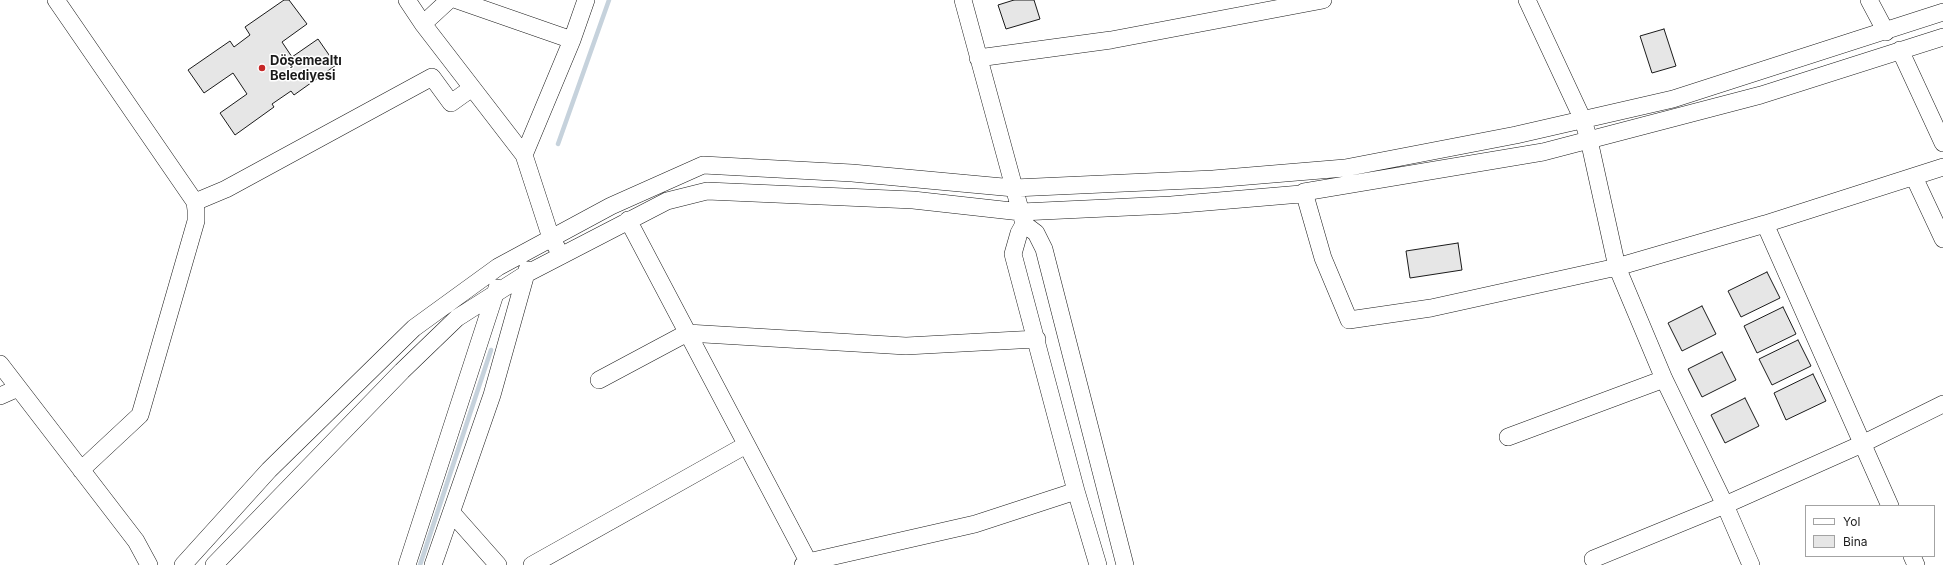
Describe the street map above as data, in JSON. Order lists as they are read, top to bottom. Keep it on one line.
{"places":["Döşemealtı Belediyesi"],"legend":["Yol","Bina"]}
